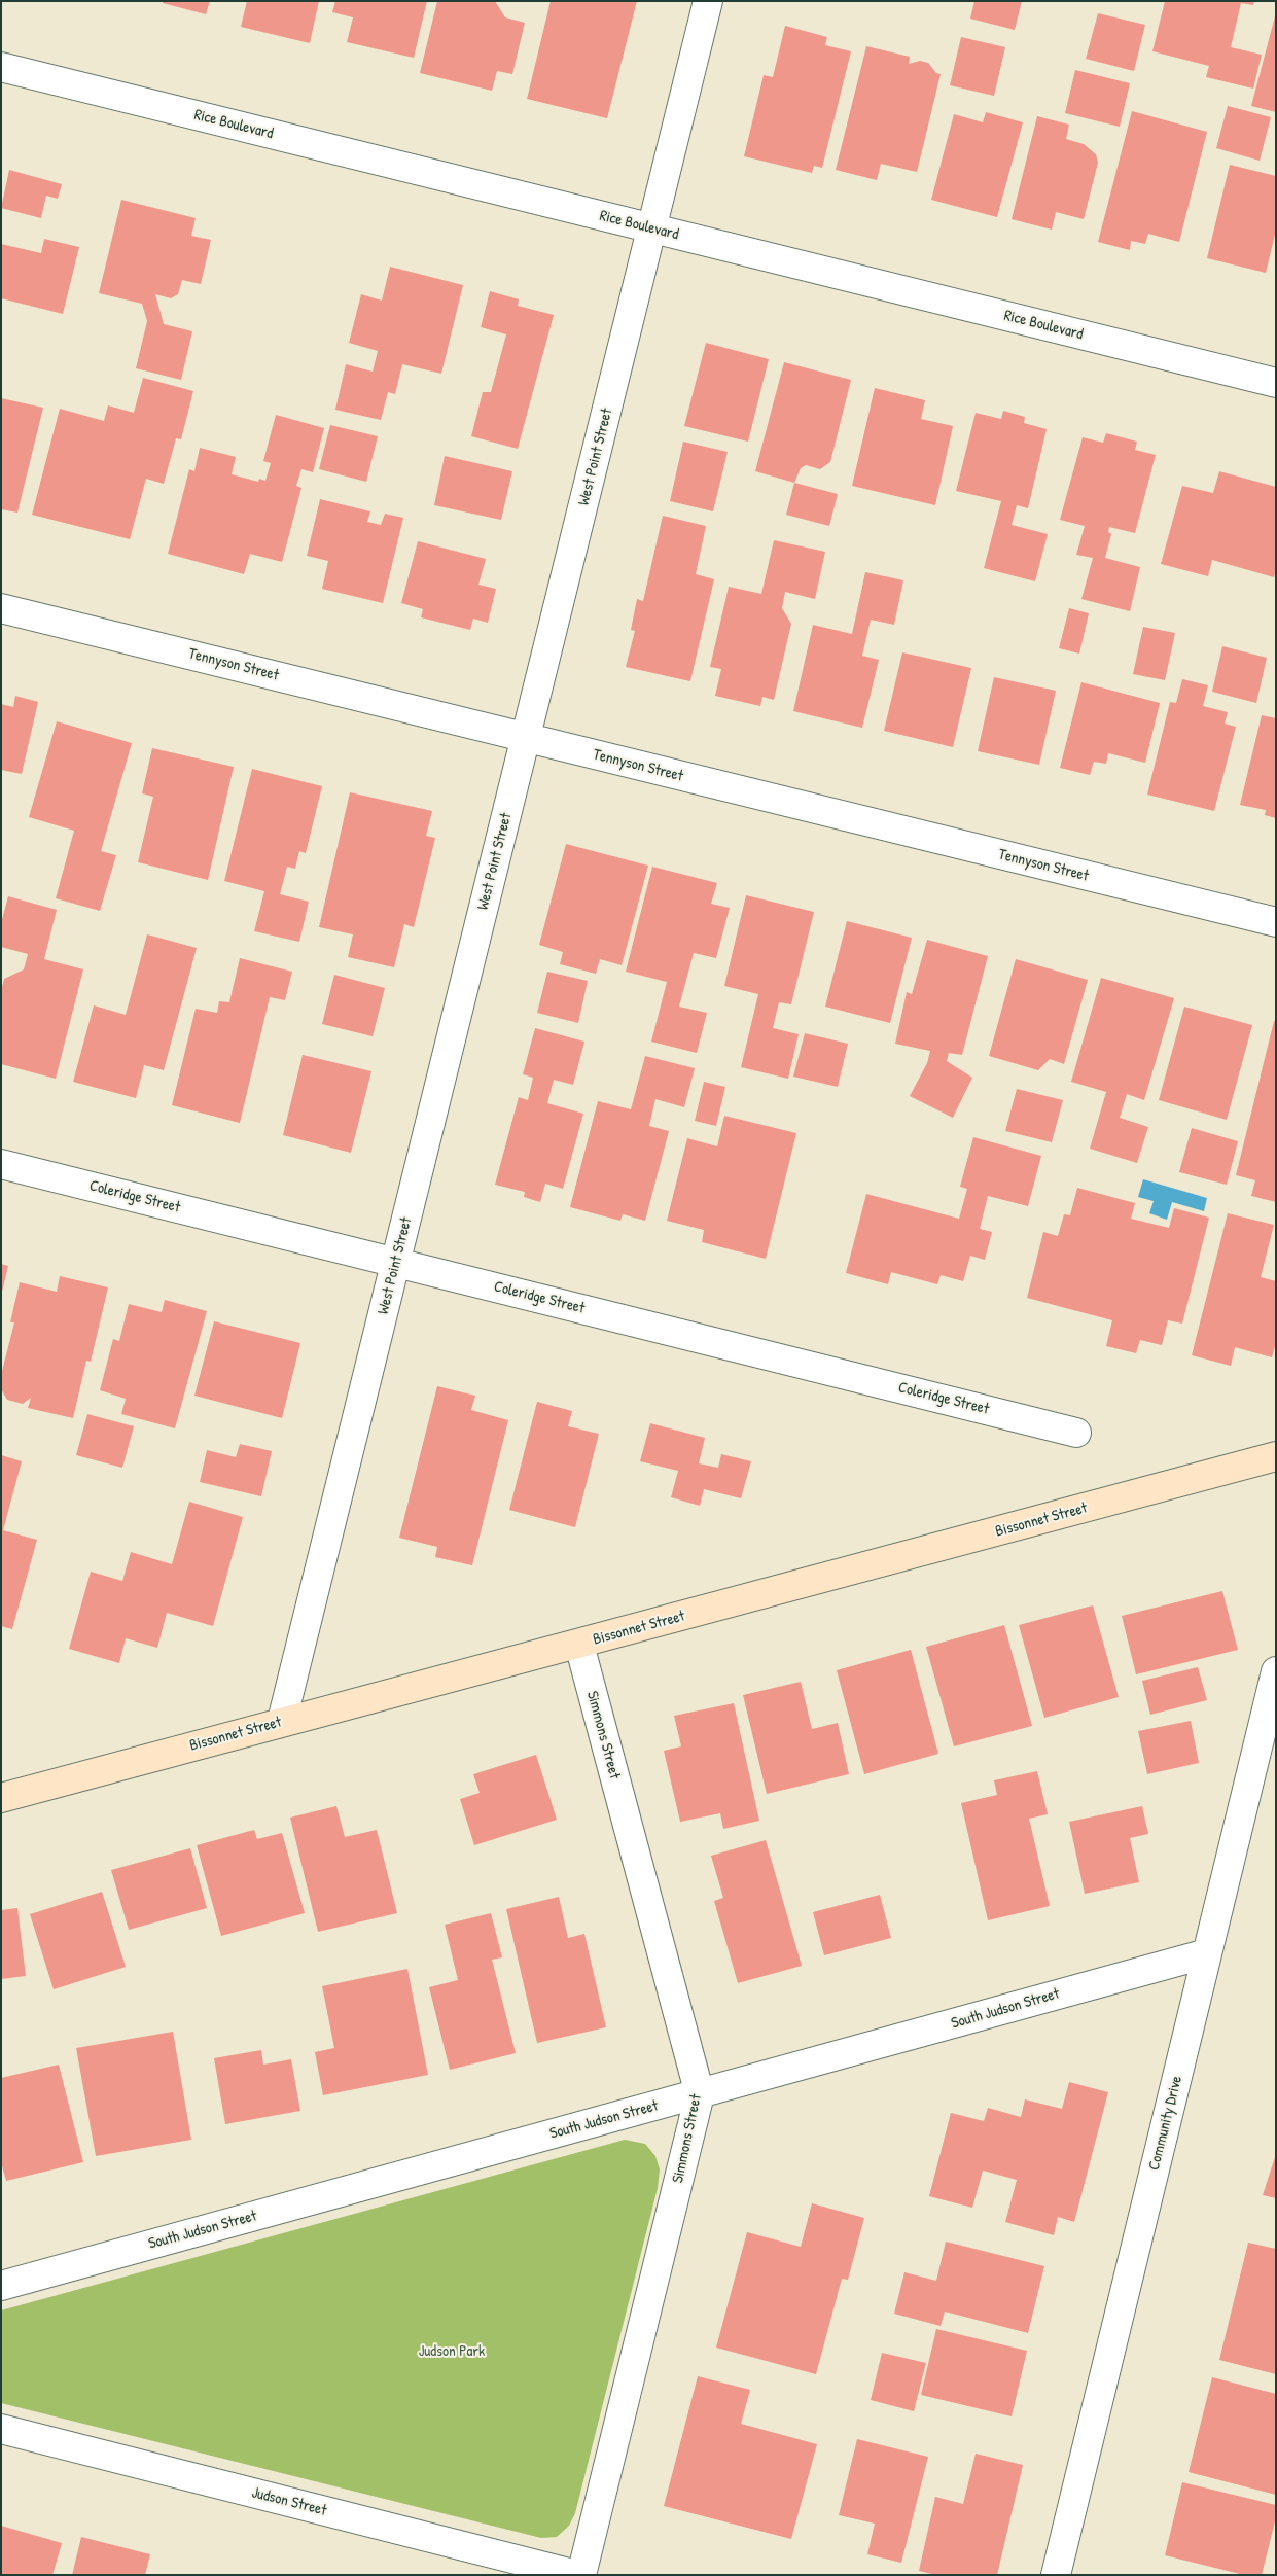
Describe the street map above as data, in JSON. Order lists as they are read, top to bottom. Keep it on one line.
{"streets":{"main road":["Bissonnet Street"],"street":["Rice Boulevard","West Point Street","Tennyson Street","Coleridge Street","Simmons Street","South Judson Street","Community Drive","Judson Street"]},"crossings":[["Rice Boulevard","West Point Street"],["West Point Street","Tennyson Street"],["West Point Street","Coleridge Street"],["West Point Street","Bissonnet Street"],["Bissonnet Street","Simmons Street"],["Simmons Street","South Judson Street"],["South Judson Street","Community Drive"]],"parks":["Judson Park"]}
